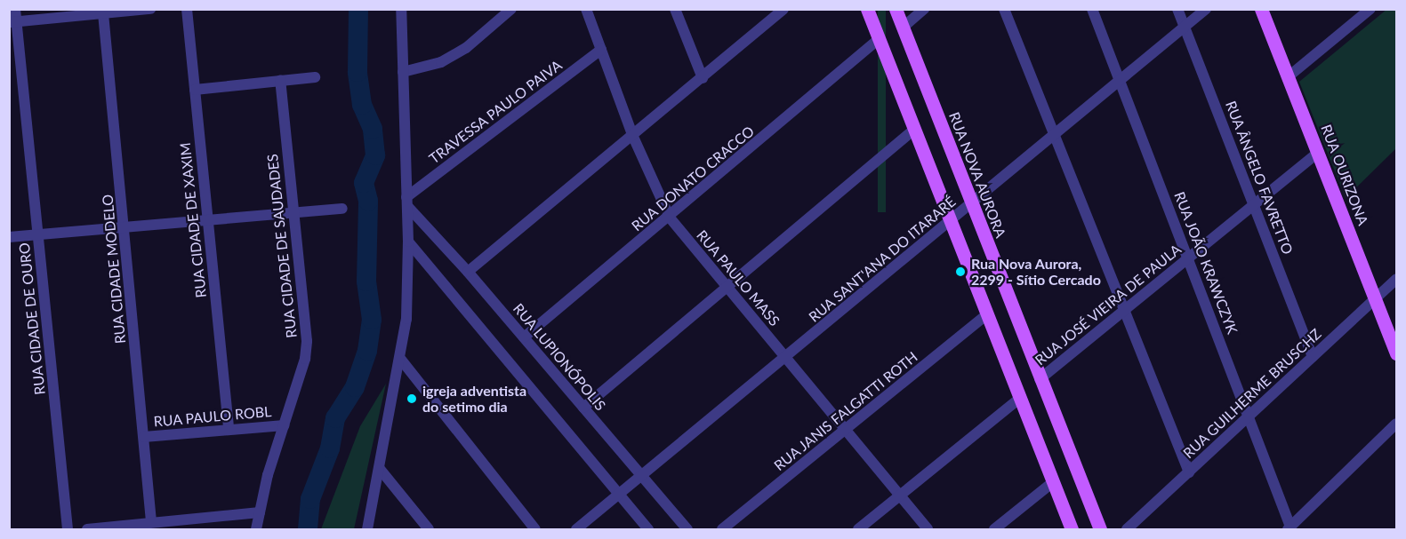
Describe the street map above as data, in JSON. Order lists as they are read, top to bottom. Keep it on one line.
{"streets":{"main road":["RUA NOVA AURORA","RUA OURIZONA"],"street":["TRAVESSA PAULO PAIVA","RUA ÂNGELO FAVRETTO","RUA DONATO CRACCO","RUA CIDADE DE XAXIM","RUA CIDADE DE SAUDADES","RUA SANT'ANA DO ITARARÉ","RUA JOÃO KRAWCZYK","RUA CIDADE MODELO","RUA PAULO MASS","RUA JOSÉ VIEIRA DE PAULA","RUA CIDADE DE OURO","RUA LUPIONÓPOLIS","RUA GUILHERME BRUSCHZ","RUA JANIS FALGATTI ROTH","RUA PAULO ROBL"]},"crossings":[["TRAVESSA PAULO PAIVA","RUA PAULO MASS"],["TRAVESSA PAULO PAIVA","RUA LUPIONÓPOLIS"],["RUA NOVA AURORA","RUA SANT'ANA DO ITARARÉ"],["RUA NOVA AURORA","RUA JOSÉ VIEIRA DE PAULA"],["RUA OURIZONA","RUA JOSÉ VIEIRA DE PAULA"],["RUA OURIZONA","RUA GUILHERME BRUSCHZ"],["RUA ÂNGELO FAVRETTO","RUA SANT'ANA DO ITARARÉ"],["RUA ÂNGELO FAVRETTO","RUA JOSÉ VIEIRA DE PAULA"],["RUA ÂNGELO FAVRETTO","RUA GUILHERME BRUSCHZ"],["RUA DONATO CRACCO","RUA PAULO MASS"],["RUA DONATO CRACCO","RUA LUPIONÓPOLIS"],["RUA CIDADE DE XAXIM","RUA PAULO ROBL"],["RUA CIDADE DE SAUDADES","RUA PAULO ROBL"],["RUA SANT'ANA DO ITARARÉ","RUA JOÃO KRAWCZYK"],["RUA SANT'ANA DO ITARARÉ","RUA PAULO MASS"],["RUA SANT'ANA DO ITARARÉ","RUA LUPIONÓPOLIS"],["RUA JOÃO KRAWCZYK","RUA JOSÉ VIEIRA DE PAULA"],["RUA JOÃO KRAWCZYK","RUA GUILHERME BRUSCHZ"],["RUA CIDADE MODELO","RUA PAULO ROBL"],["RUA PAULO MASS","RUA JANIS FALGATTI ROTH"]],"places":["Rua Nova Aurora, 2299 - Sítio Cercado","igreja adventista do setimo dia"]}
